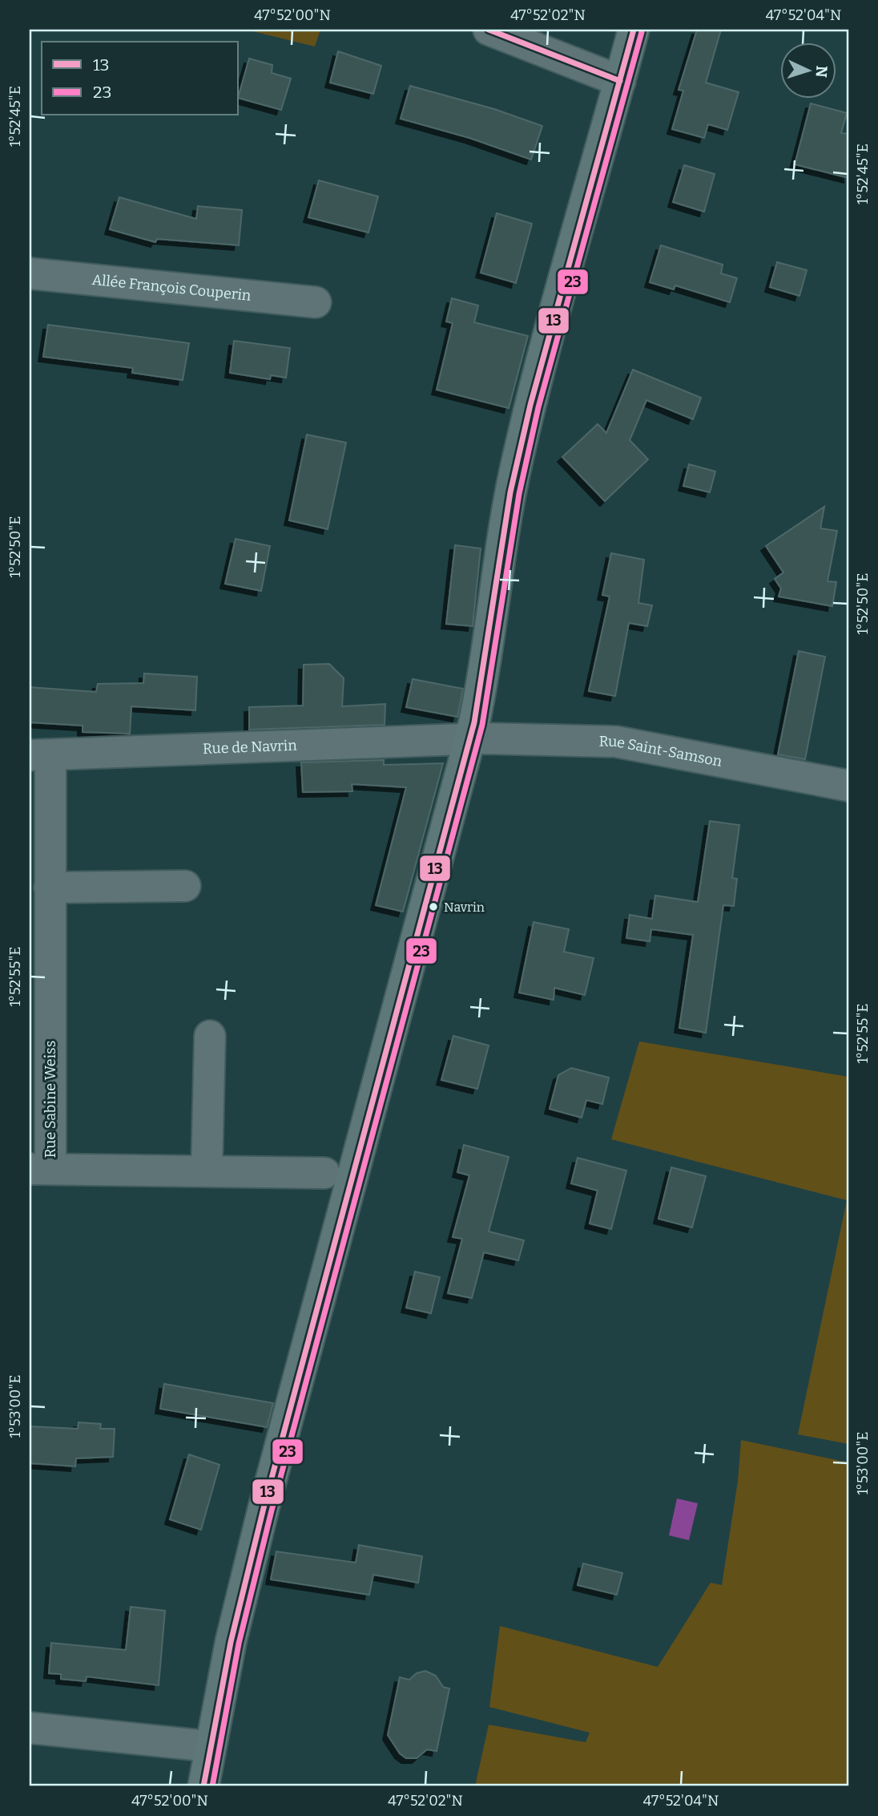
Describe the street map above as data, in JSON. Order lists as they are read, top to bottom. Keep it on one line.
{"streets":{"street":["Allée François Couperin","Rue de Navrin","Rue Saint-Samson","Rue Sabine Weiss"]},"crossings":[["Rue de Navrin","Rue Saint-Samson"],["Rue de Navrin","Rue Sabine Weiss"]],"places":["Navrin"],"lines":["transit line 13","transit line 23"],"legend":["13","23"],"north":"right","coordinates":["47°52'00\"N","47°52'02\"N","47°52'04\"N","1°52'45\"E","1°52'50\"E","1°52'55\"E","1°53'00\"E"]}
